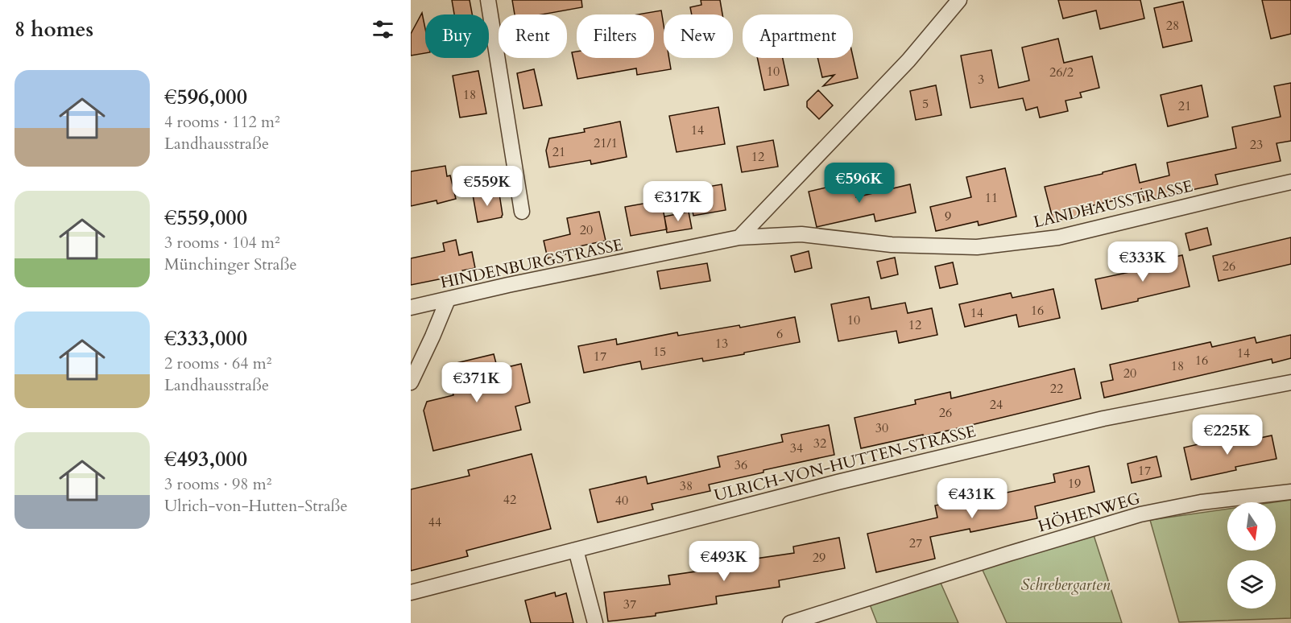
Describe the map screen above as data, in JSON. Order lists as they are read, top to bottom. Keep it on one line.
{"streets":{"street":["LANDHAUSSTRASSE","HINDENBURGSTRASSE","ULRICH-VON-HUTTEN-STRASSE","HÖHENWEG"]},"crossings":[["LANDHAUSSTRASSE","HINDENBURGSTRASSE"]],"parks":["Schrebergarten"],"house_numbers":["28","10","26/2","3","18","5","21","14","21/1","23","21","12","11","9","20","26","16","14","10","12","6","13","15","14","17","16","18","20","22","24","26","30","32","34","36","17","19","38","42","40","44","27","29","37"],"north":"bottom","page":{"heading":"8 homes","chip":["Buy","Rent","Filters","New","Apartment"],"list":[{"name":"€596,000","note":"4 rooms · 112 m² · Landhausstraße"},{"name":"€559,000","note":"3 rooms · 104 m² · Münchinger Straße"},{"name":"€333,000","note":"2 rooms · 64 m² · Landhausstraße"},{"name":"€493,000","note":"3 rooms · 98 m² · Ulrich-von-Hutten-Straße"}],"price":["€596K","€559K","€317K","€333K","€371K","€225K","€431K","€493K"]}}
